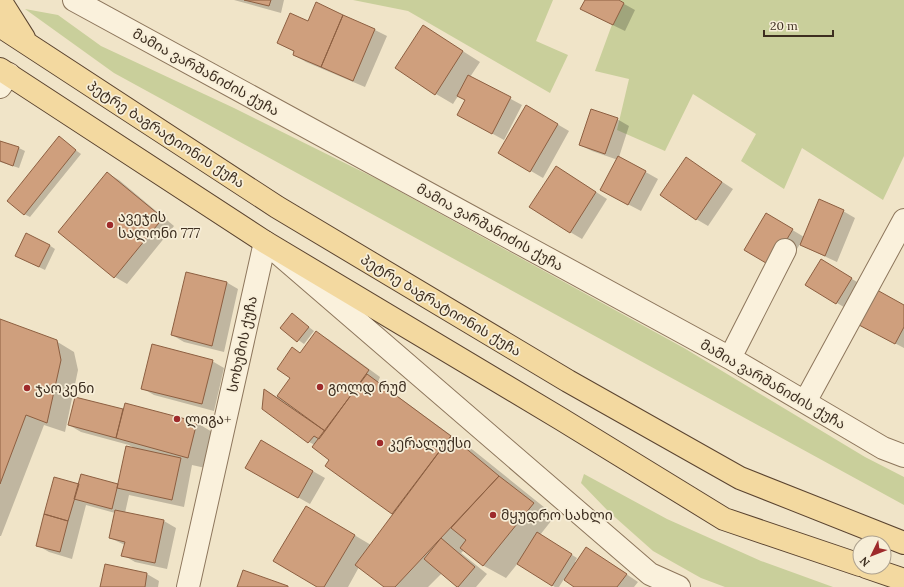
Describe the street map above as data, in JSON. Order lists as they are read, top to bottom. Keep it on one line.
{"streets":{"main road":["პეტრე ბაგრატიონის ქუჩა"],"street":["მამია ვარშანიძის ქუჩა","სოხუმის ქუჩა"]},"places":["ავეჯის სალონი 777","გოლდ რუმ","ჯაოკენი","ლიგა+","კერალუქსი","მყუდრო სახლი"],"scale_bar":"20 m","north":"bottom left"}
